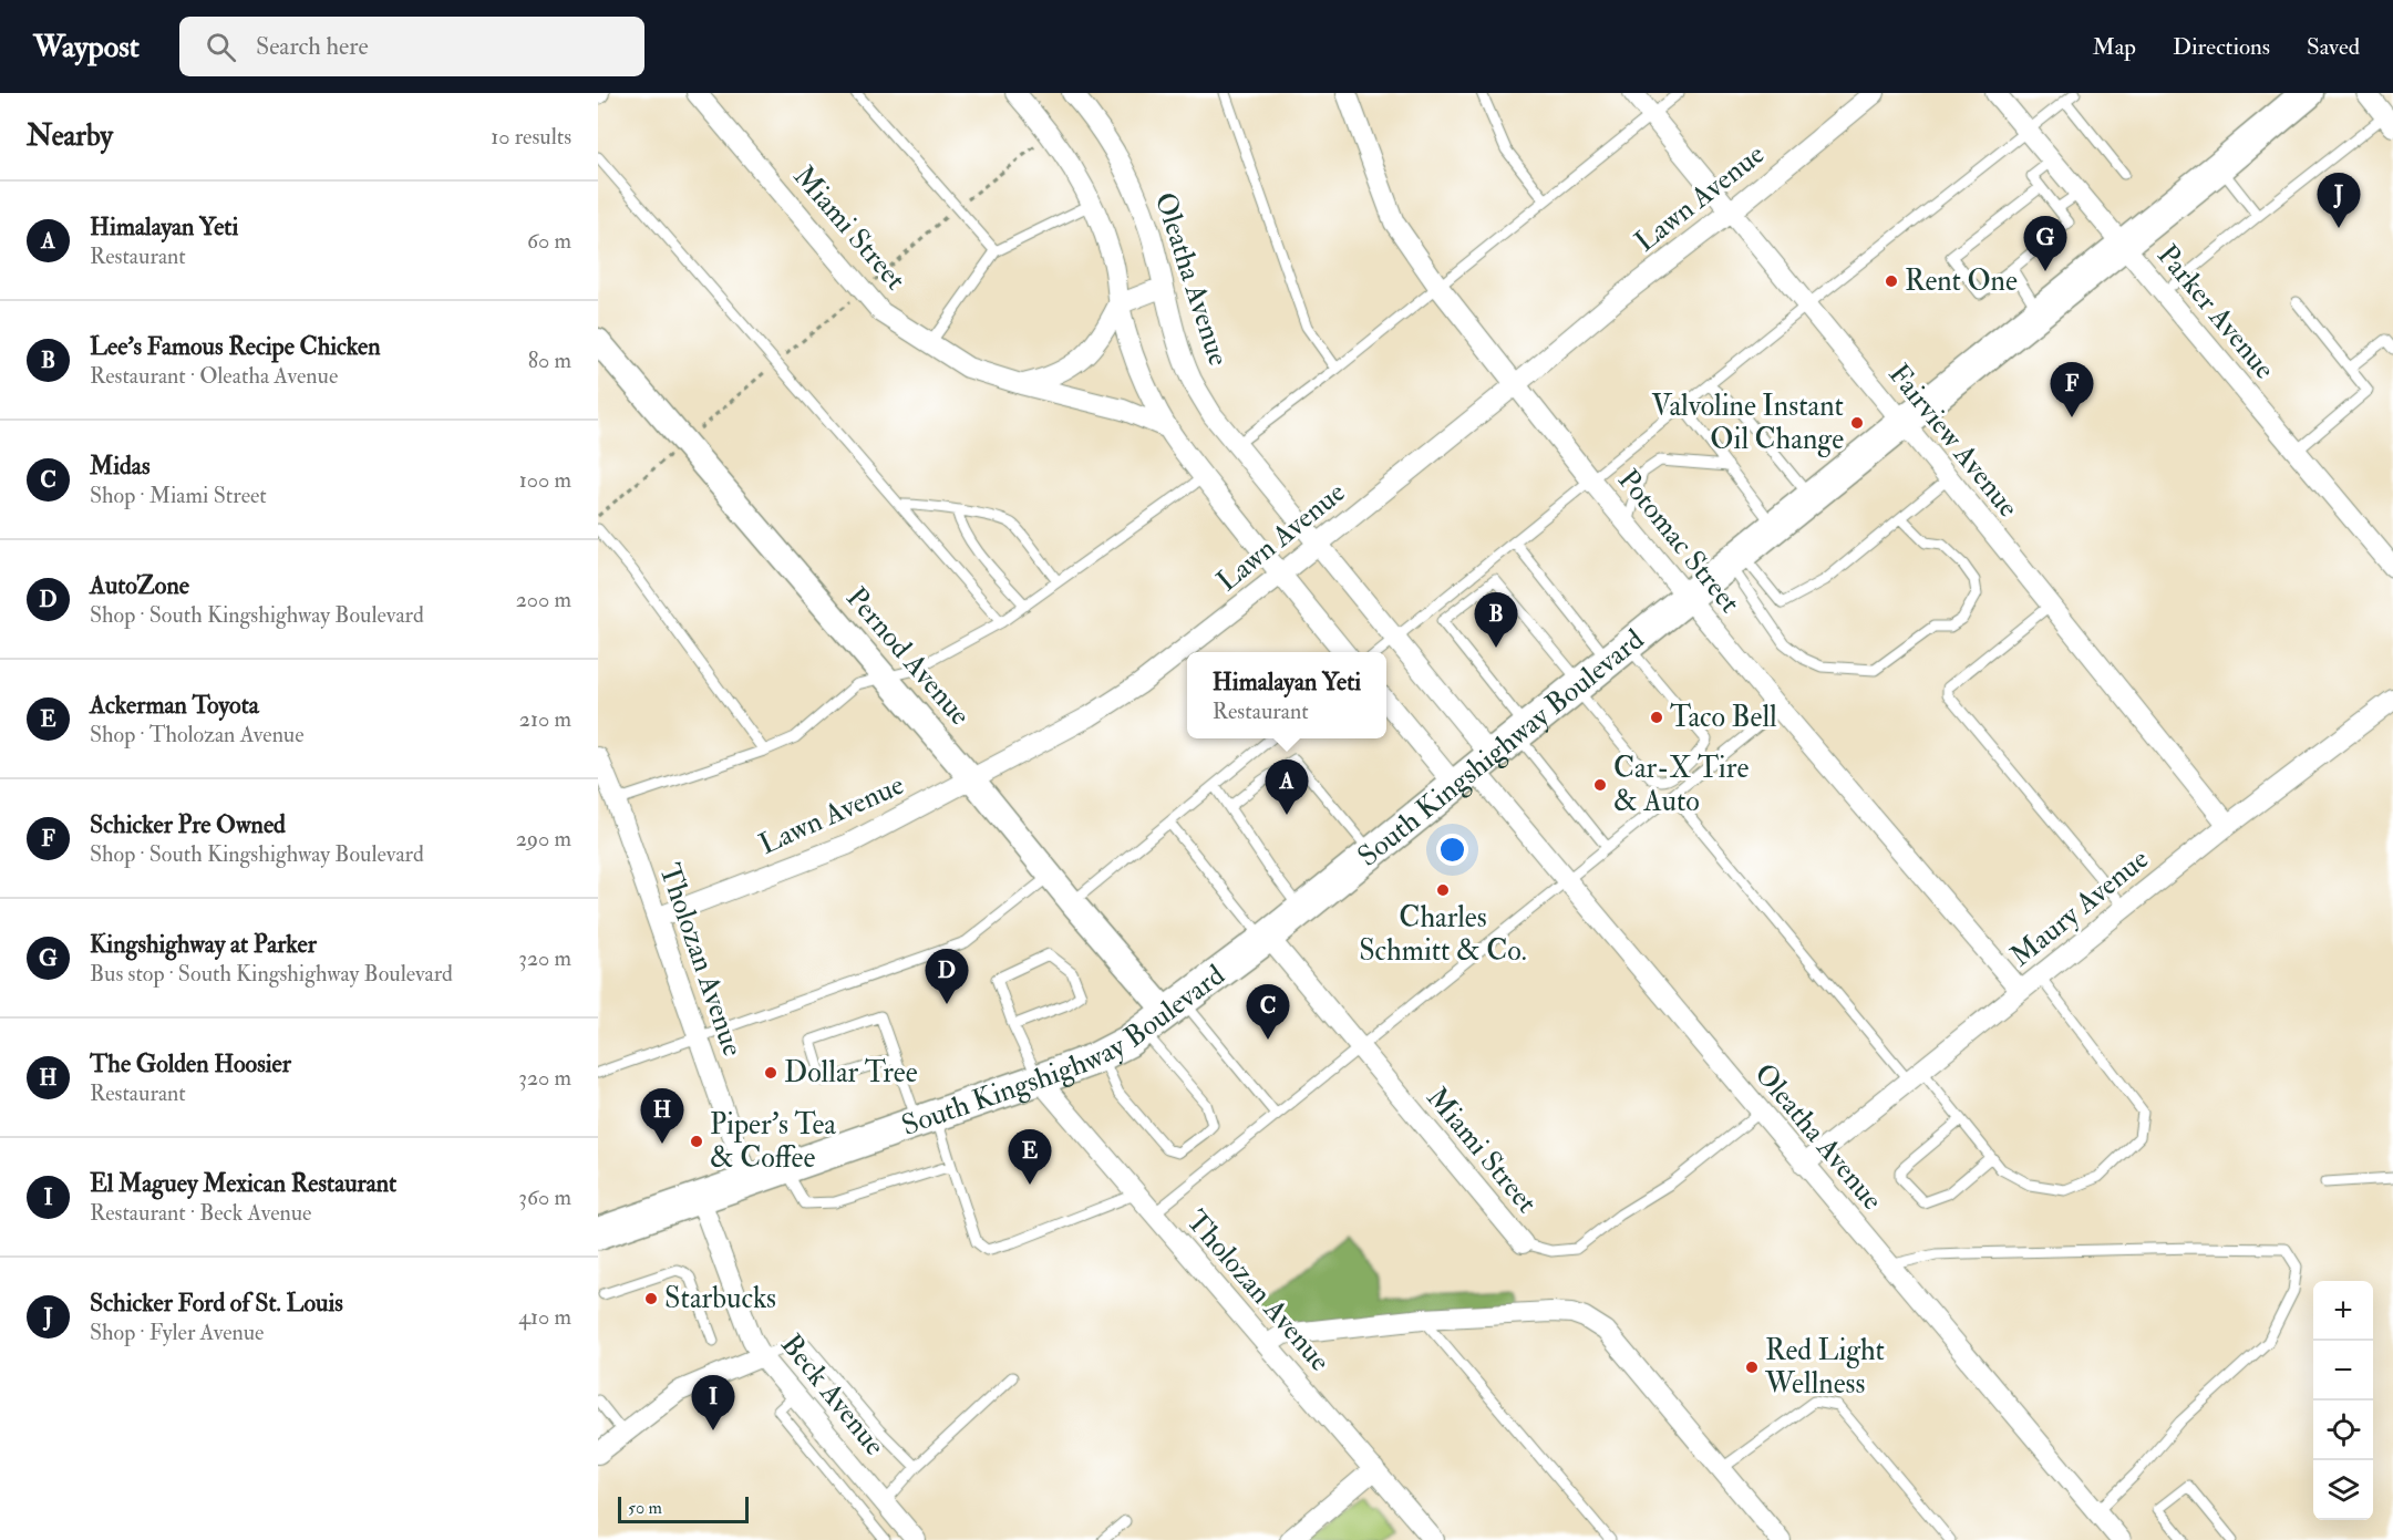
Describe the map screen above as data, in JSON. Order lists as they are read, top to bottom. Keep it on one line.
{"streets":{"main road":["South Kingshighway Boulevard"],"street":["Lawn Avenue","Miami Street","Oleatha Avenue","Parker Avenue","Fairview Avenue","Potomac Street","Pernod Avenue","Maury Avenue","Tholozan Avenue","Beck Avenue"]},"crossings":[["Lawn Avenue","Oleatha Avenue"],["Lawn Avenue","Fairview Avenue"],["Lawn Avenue","Potomac Street"],["Lawn Avenue","Pernod Avenue"],["Lawn Avenue","Tholozan Avenue"],["Miami Street","Oleatha Avenue"],["Miami Street","South Kingshighway Boulevard"],["Oleatha Avenue","South Kingshighway Boulevard"],["Oleatha Avenue","Maury Avenue"],["Parker Avenue","South Kingshighway Boulevard"],["Fairview Avenue","South Kingshighway Boulevard"],["Fairview Avenue","Maury Avenue"],["Potomac Street","South Kingshighway Boulevard"],["Potomac Street","Maury Avenue"],["Pernod Avenue","South Kingshighway Boulevard"],["South Kingshighway Boulevard","Tholozan Avenue"],["South Kingshighway Boulevard","Beck Avenue"]],"places":["Rent One","Valvoline Instant Oil Change","Taco Bell","Car-X Tire & Auto","Charles Schmitt & Co.","Dollar Tree","Piper’s Tea & Coffee","Starbucks","Red Light Wellness"],"scale_bar":"50 m","page":{"header":"Waypost","search":"Search here","nav":["Map","Directions","Saved"],"heading":["Nearby","10 results"],"pins":["J","G","F","B","A","D","C","H","E","I"],"list":[{"mark":"A","name":"Himalayan Yeti","note":"Restaurant","value":"60 m"},{"mark":"B","name":"Lee's Famous Recipe Chicken","note":"Restaurant · Oleatha Avenue","value":"80 m"},{"mark":"C","name":"Midas","note":"Shop · Miami Street","value":"100 m"},{"mark":"D","name":"AutoZone","note":"Shop · South Kingshighway Boulevard","value":"200 m"},{"mark":"E","name":"Ackerman Toyota","note":"Shop · Tholozan Avenue","value":"210 m"},{"mark":"F","name":"Schicker Pre Owned","note":"Shop · South Kingshighway Boulevard","value":"290 m"},{"mark":"G","name":"Kingshighway at Parker","note":"Bus stop · South Kingshighway Boulevard","value":"320 m"},{"mark":"H","name":"The Golden Hoosier","note":"Restaurant","value":"320 m"},{"mark":"I","name":"El Maguey Mexican Restaurant","note":"Restaurant · Beck Avenue","value":"360 m"},{"mark":"J","name":"Schicker Ford of St. Louis","note":"Shop · Fyler Avenue","value":"410 m"}],"popup":["Himalayan Yeti","Restaurant"],"map_buttons":["+","−"],"scale":"50 m"}}
